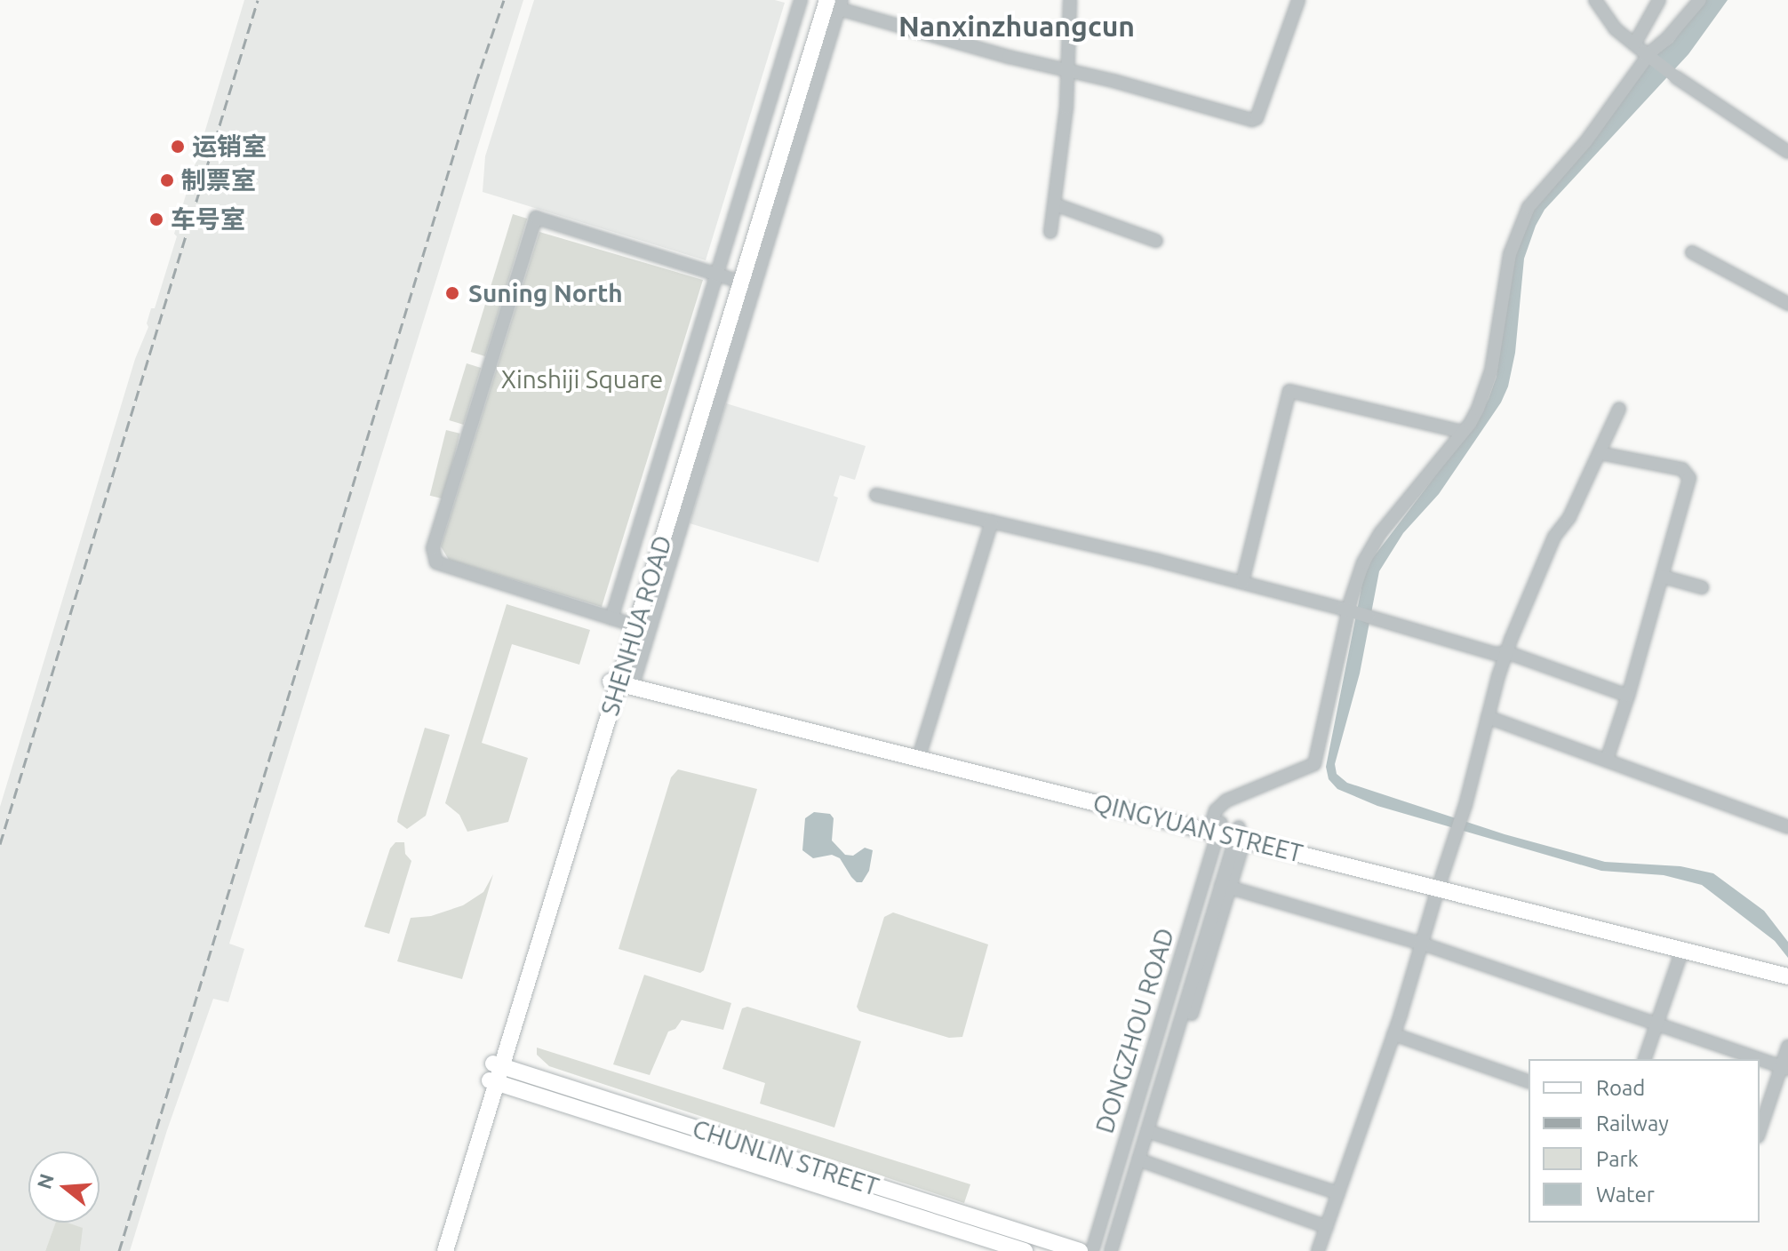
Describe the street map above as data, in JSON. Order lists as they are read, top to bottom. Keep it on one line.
{"streets":{"main road":["SHENHUA ROAD","QINGYUAN STREET","CHUNLIN STREET"],"street":["DONGZHOU ROAD"]},"crossings":[["SHENHUA ROAD","QINGYUAN STREET"],["SHENHUA ROAD","CHUNLIN STREET"],["QINGYUAN STREET","DONGZHOU ROAD"]],"districts":["Nanxinzhuangcun"],"parks":["Xinshiji Square"],"places":["运销室","制票室","车号室","Suning North"],"legend":["Road","Railway","Park","Water"],"north":"left"}
